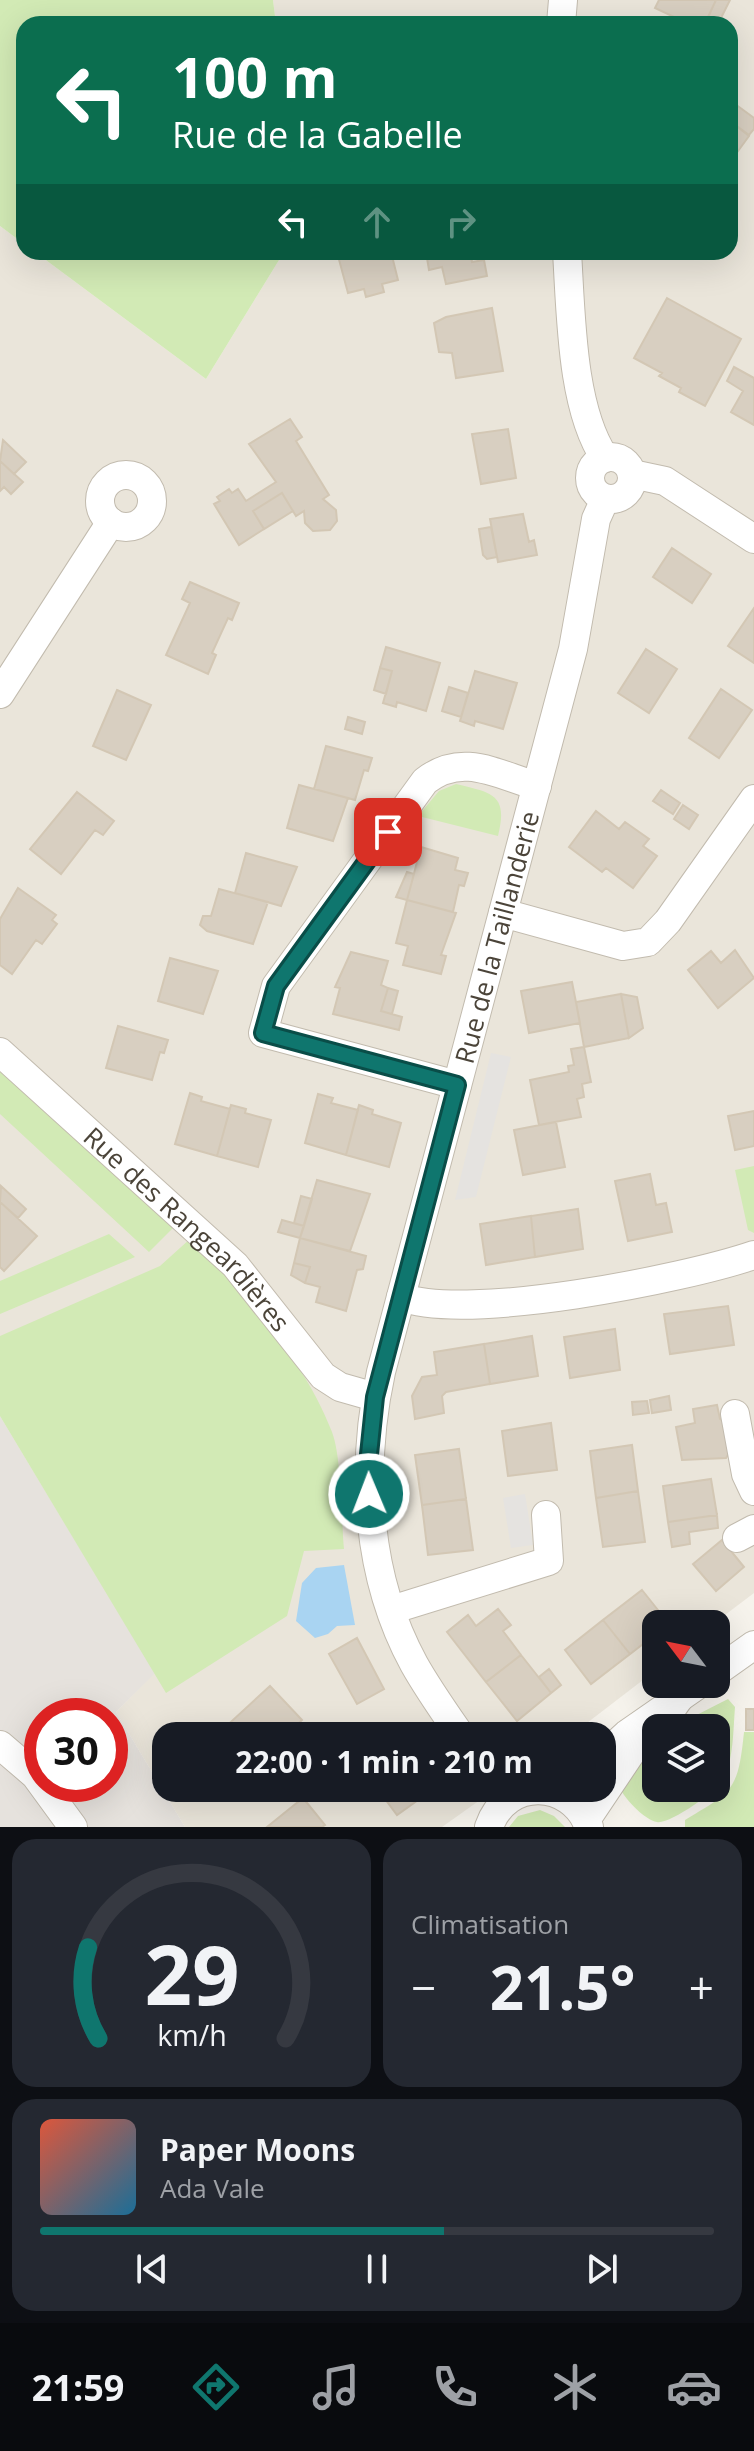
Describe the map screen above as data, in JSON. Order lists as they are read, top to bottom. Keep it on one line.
{"streets":{"street":["Rue de la Taillanderie","Rue des Rangeardières"]},"crossings":[["Rue de la Taillanderie","Rue des Rangeardières"]],"north":"top left","page":{"turn":["100 m","Rue de la Gabelle"],"limit":"30","trip":"22:00 · 1 min · 210 m","tile":"Climatisation","heat":["−","21.5°","+"],"song":["Paper Moons","Ada Vale"],"tabs":"21:59","gauge":["29","km/h"]}}
